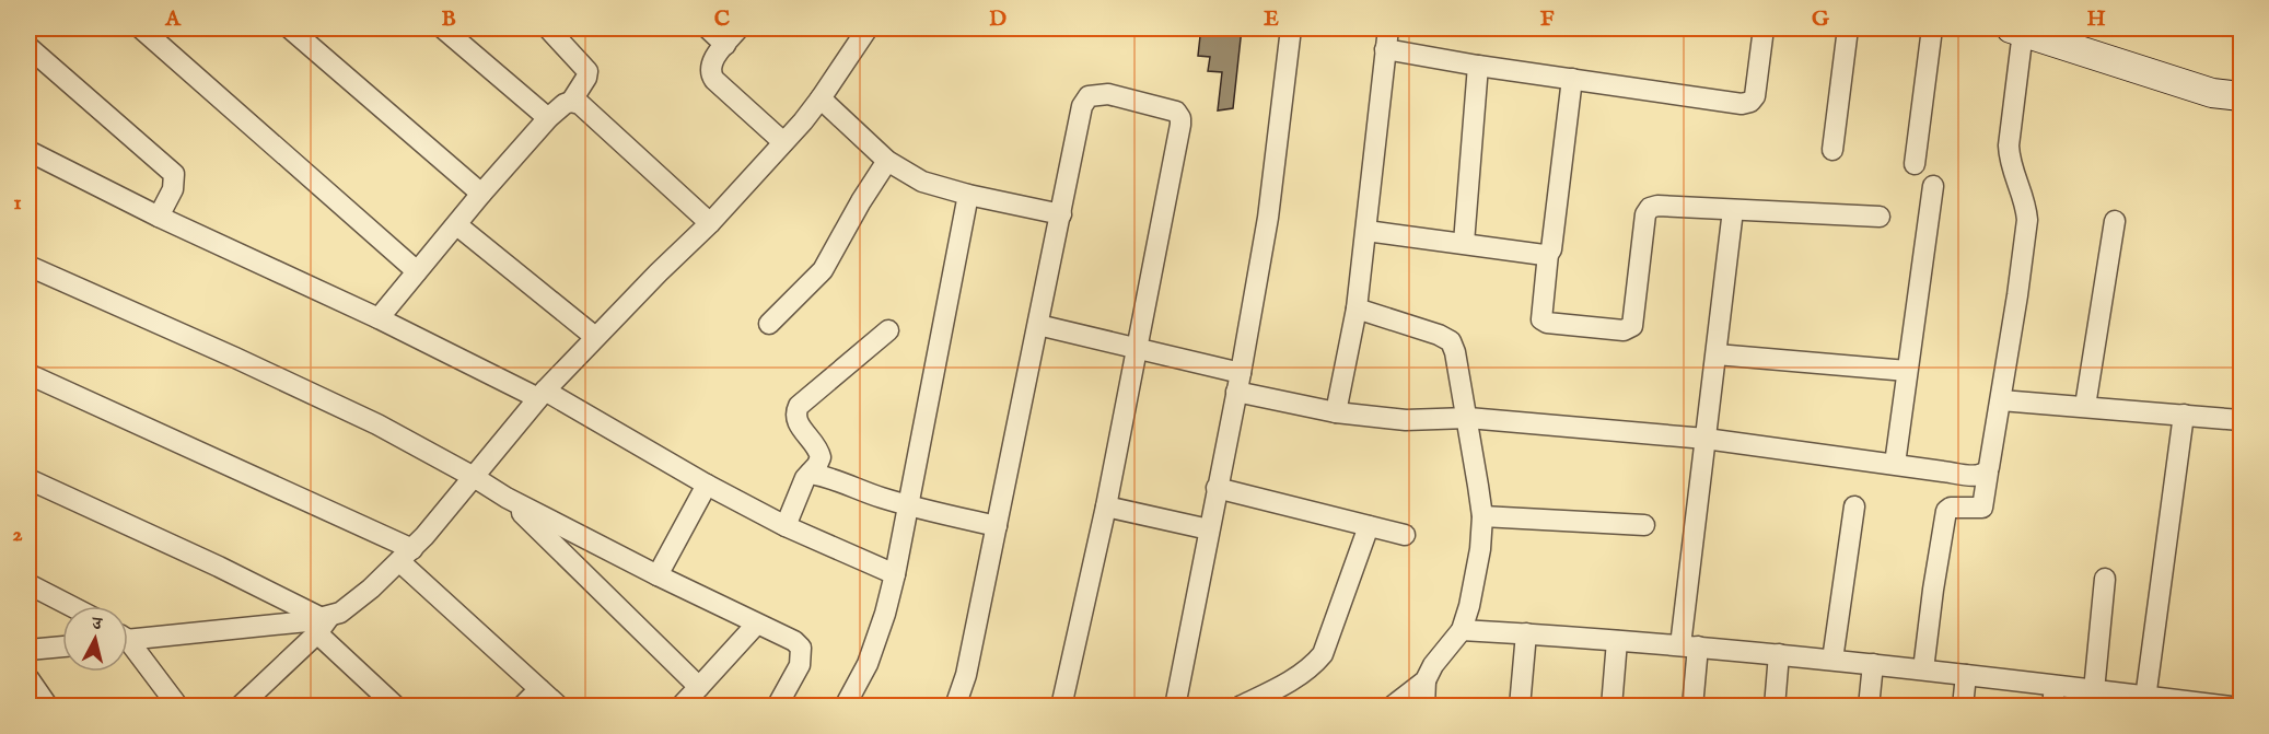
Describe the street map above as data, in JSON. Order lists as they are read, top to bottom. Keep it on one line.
{"north":"top","grid":{"columns":["A","B","C","D","E","F","G","H"],"rows":["1","2"]}}
